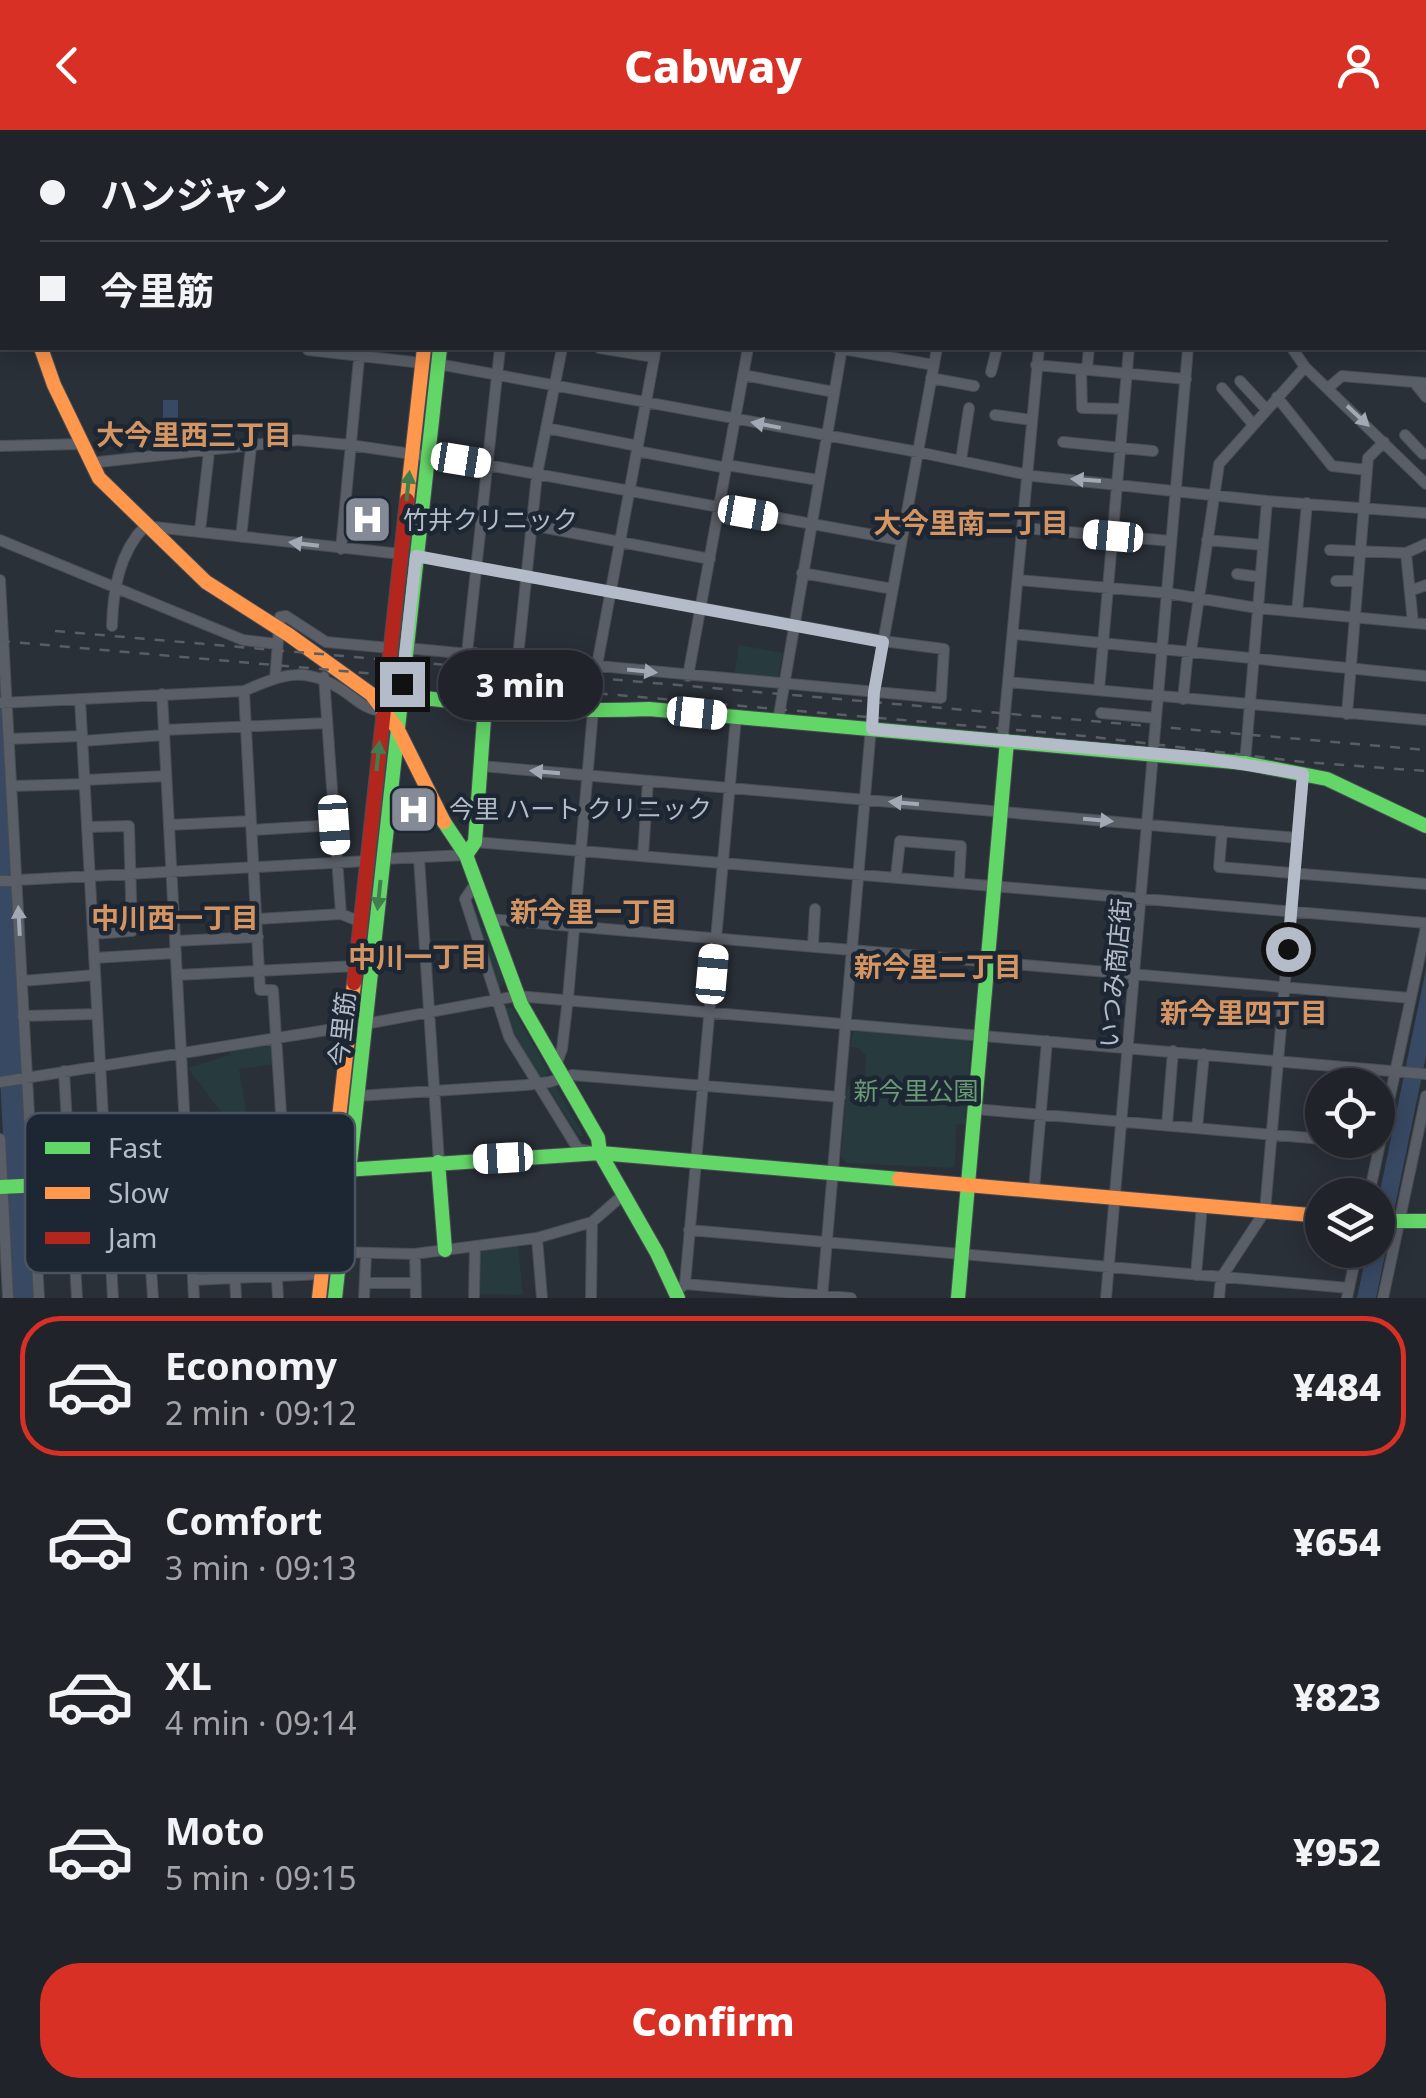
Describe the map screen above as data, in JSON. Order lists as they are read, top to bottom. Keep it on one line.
{"streets":{"main road":["今里筋"],"street":["いつみ商店街"]},"districts":["大今里西三丁目","大今里南二丁目","新今里一丁目","中川西一丁目","中川一丁目","新今里二丁目","新今里四丁目"],"parks":["新今里公園"],"places":{"hospital":["竹井クリニック","今里 ハート クリニック"]},"legend":["Fast","Slow","Jam"],"page":{"header":"Cabway","banner":["ハンジャン","今里筋"],"bubble":"3 min","list":[{"name":"Economy","note":"2 min · 09:12","value":"¥484"},{"name":"Comfort","note":"3 min · 09:13","value":"¥654"},{"name":"XL","note":"4 min · 09:14","value":"¥823"},{"name":"Moto","note":"5 min · 09:15","value":"¥952"}],"buttons":"Confirm"}}
